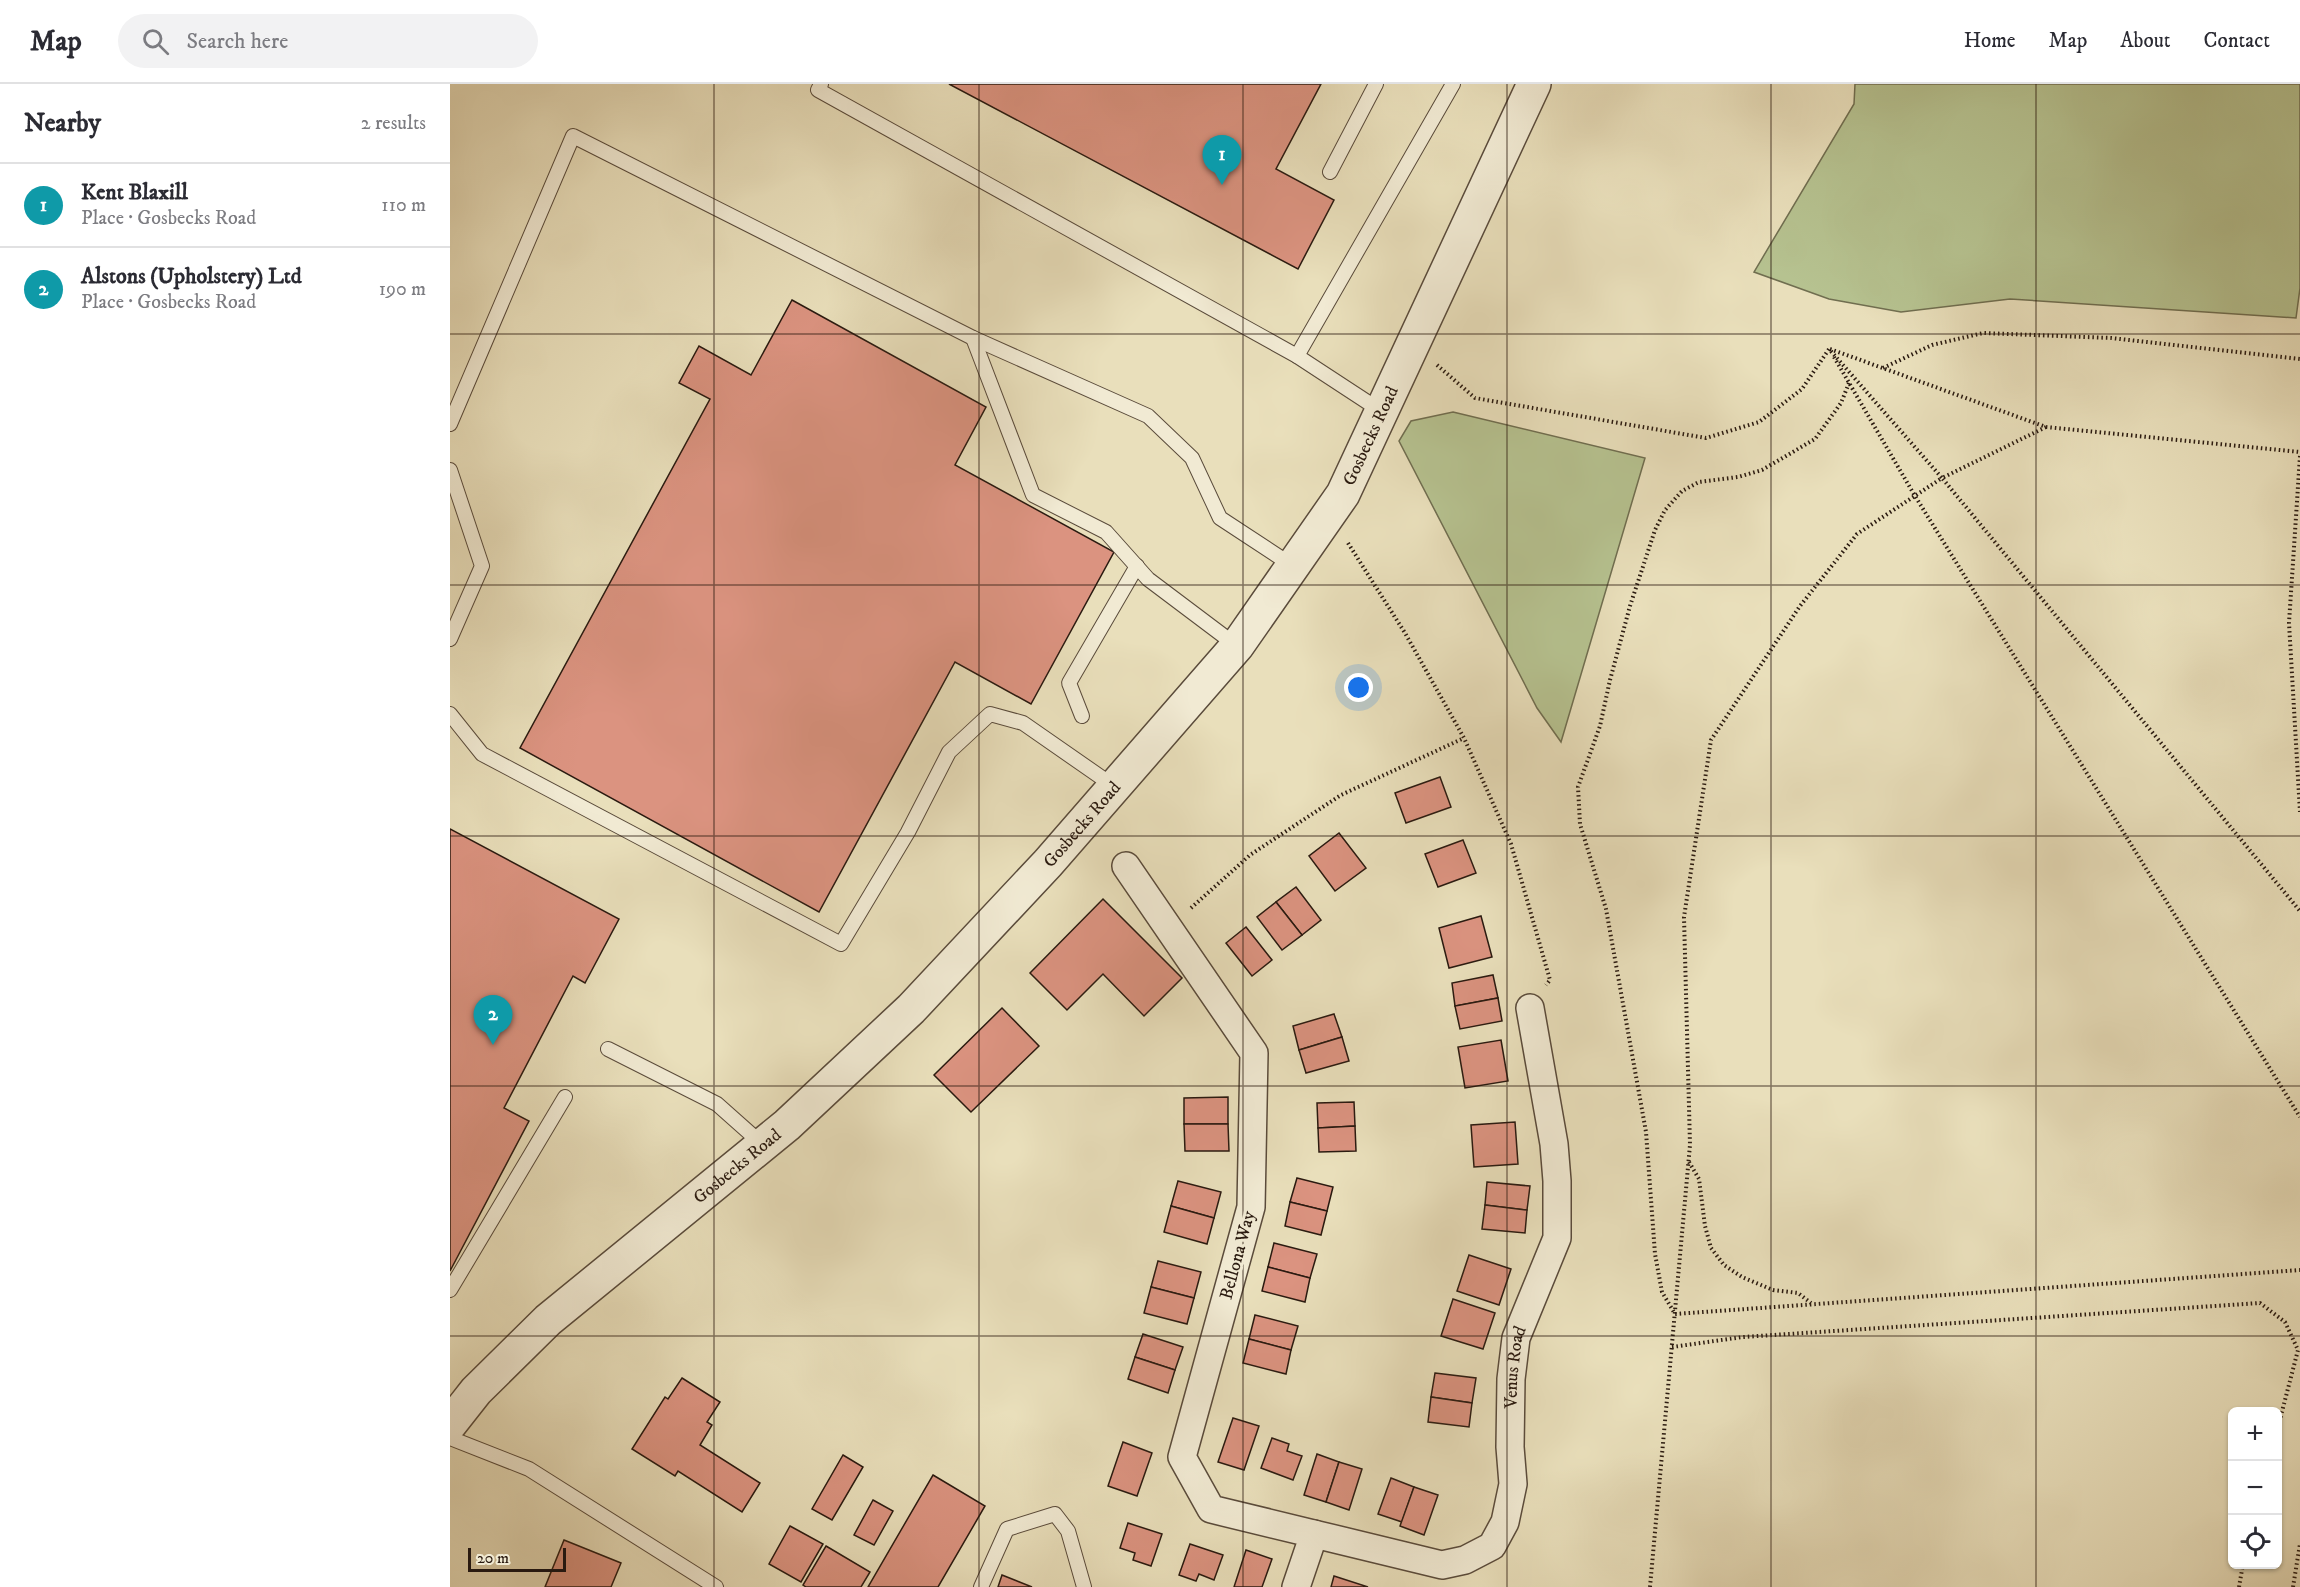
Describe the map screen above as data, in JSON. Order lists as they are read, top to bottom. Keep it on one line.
{"streets":{"street":["Gosbecks Road","Bellona Way","Venus Road"]},"crossings":[["Bellona Way","Venus Road"]],"scale_bar":"20 m","page":{"header":"Map","search":"Search here","nav":["Home","Map","About","Contact"],"heading":["Nearby","2 results"],"pins":["1","2"],"list":[{"mark":"1","name":"Kent Blaxill","note":"Place · Gosbecks Road","value":"110 m"},{"mark":"2","name":"Alstons (Upholstery) Ltd","note":"Place · Gosbecks Road","value":"190 m"}],"map_buttons":["+","−"],"scale":"20 m"}}
